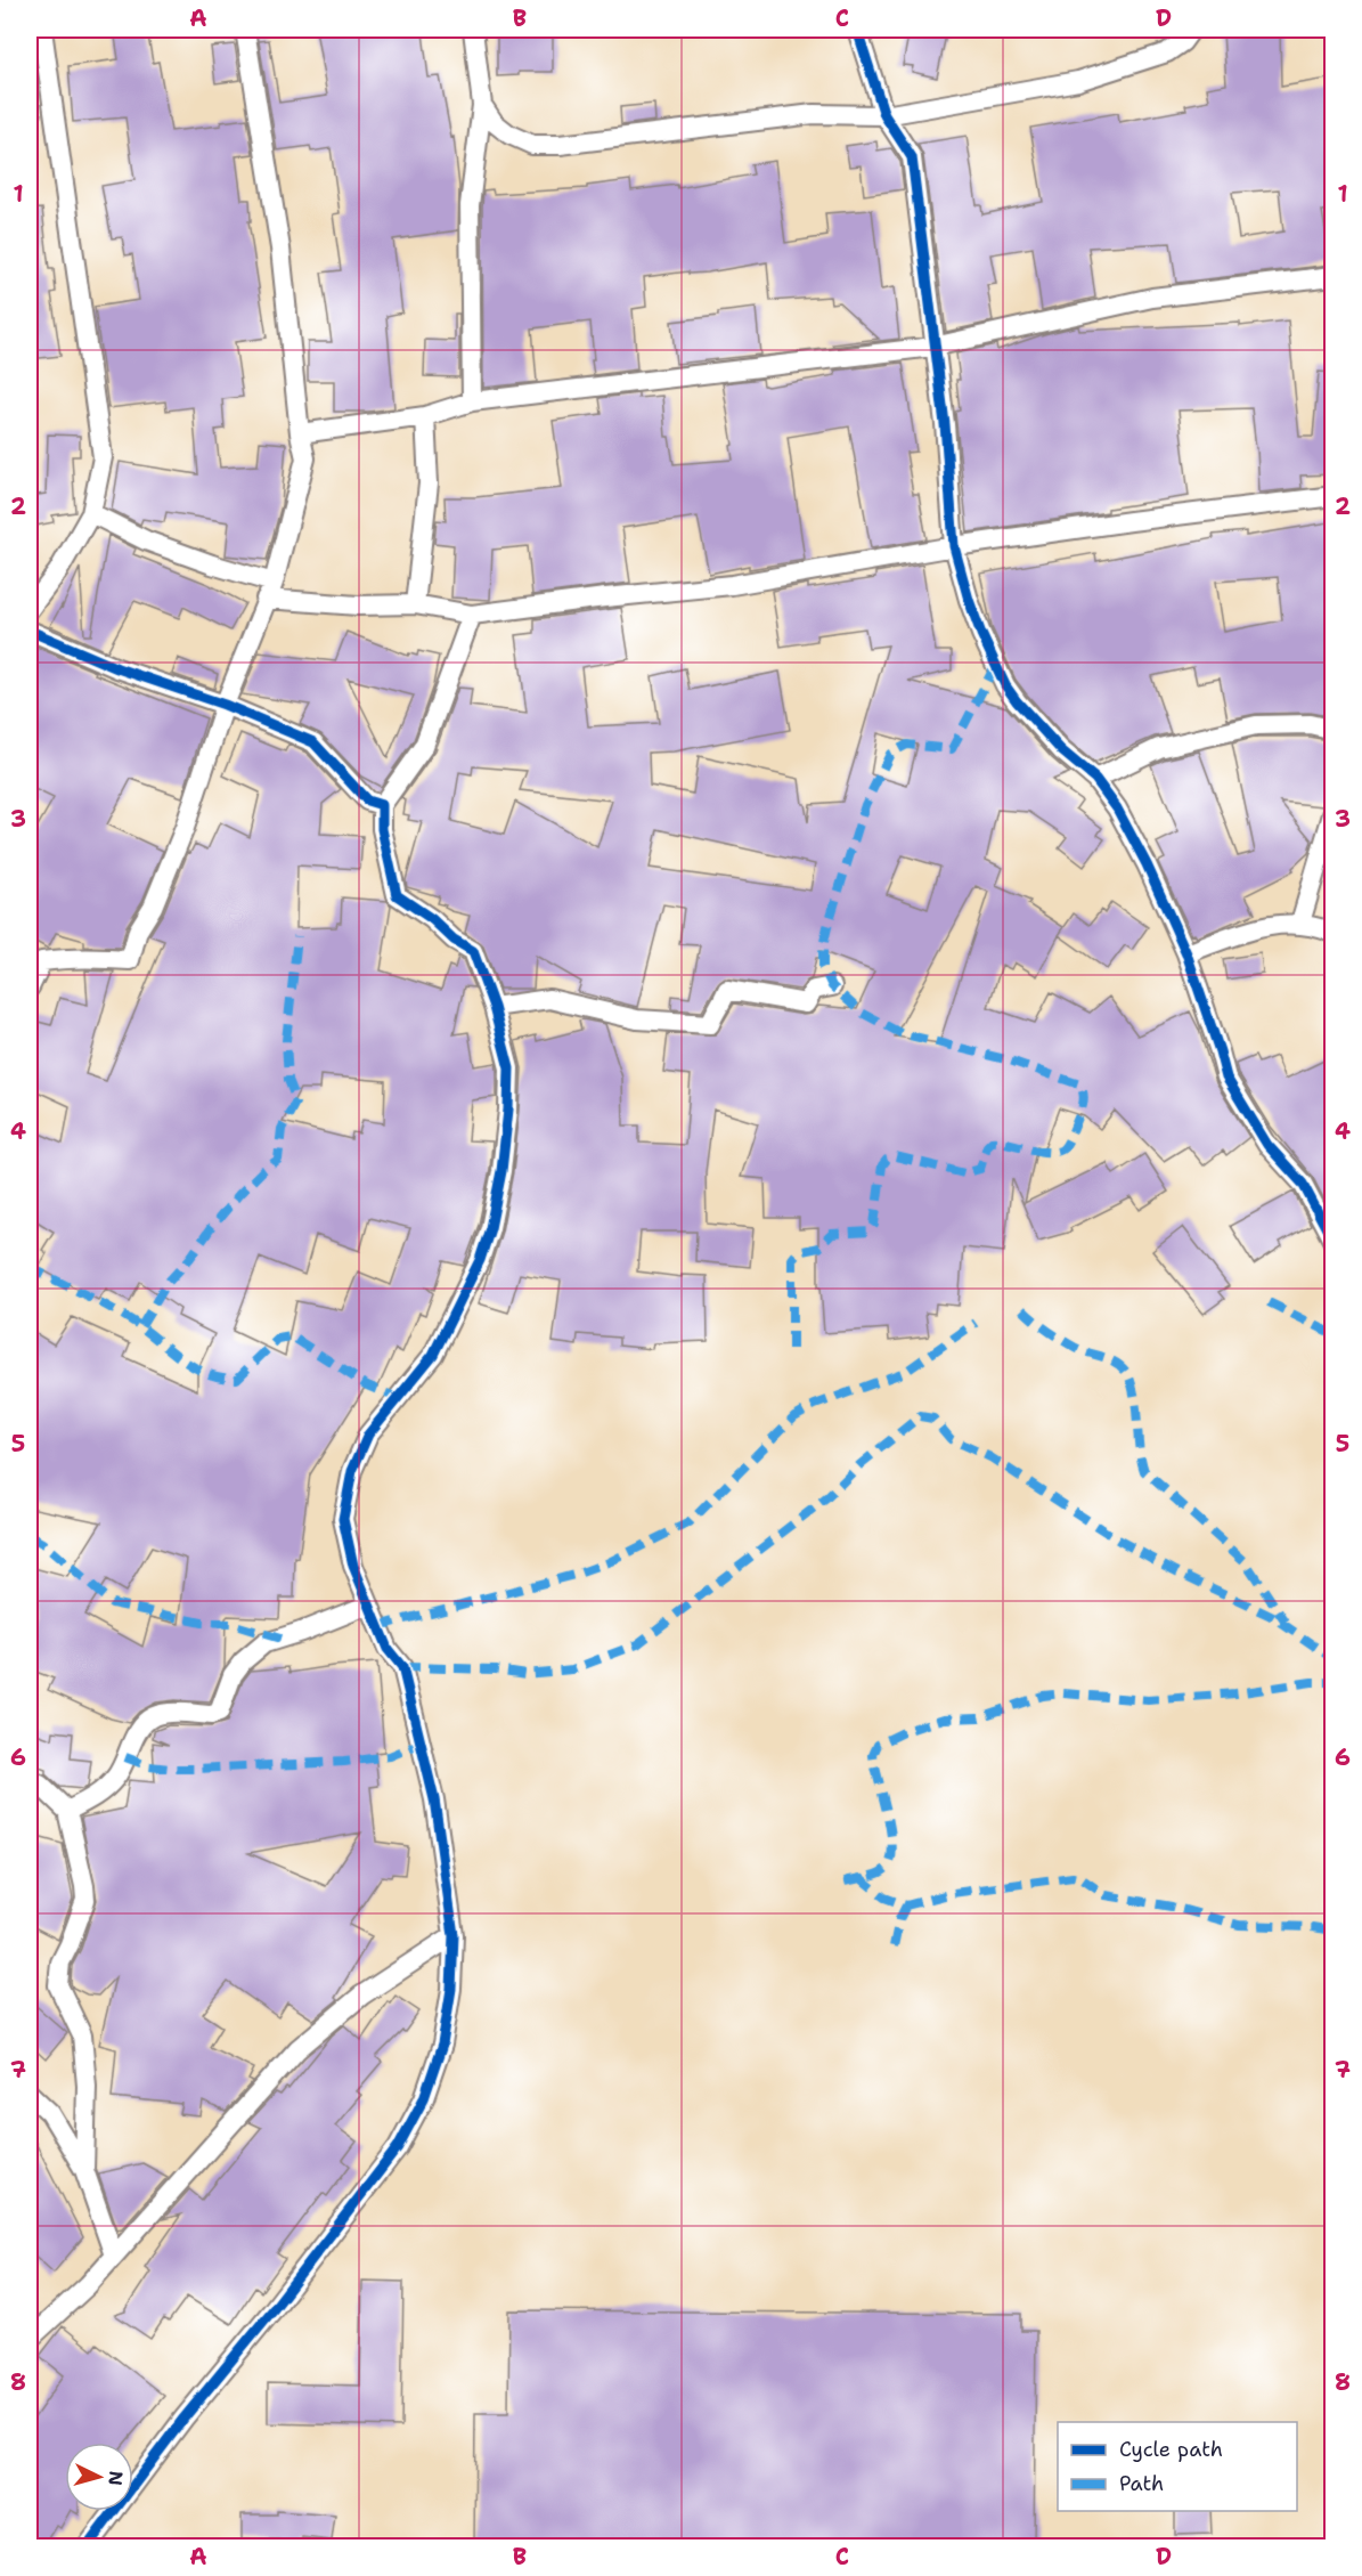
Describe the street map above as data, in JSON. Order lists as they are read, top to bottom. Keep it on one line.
{"legend":["Cycle path","Path"],"north":"right","grid":{"columns":["A","B","C","D"],"rows":["1","2","3","4","5","6","7","8"]}}
